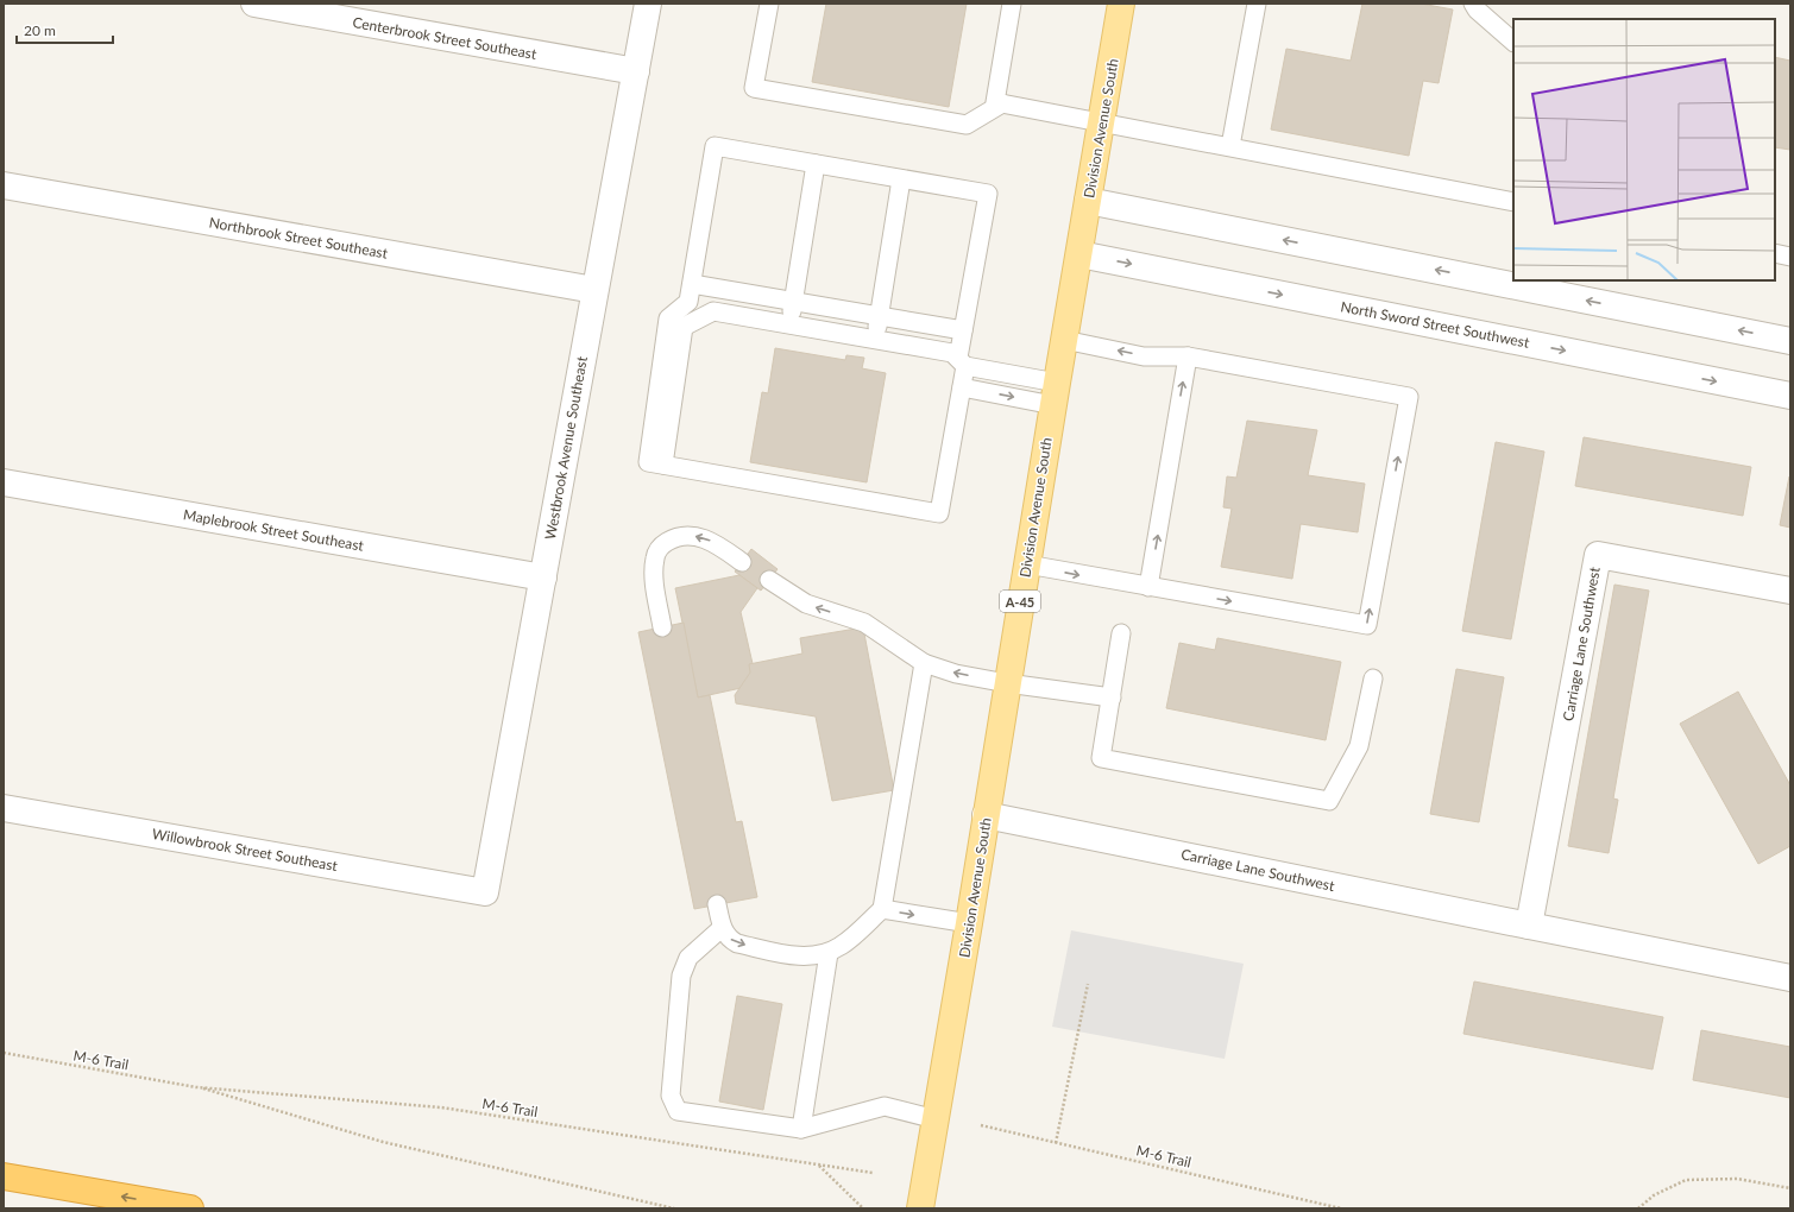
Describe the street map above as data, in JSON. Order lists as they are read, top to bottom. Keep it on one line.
{"streets":{"main road":["Division Avenue South","A-45"],"street":["Centerbrook Street Southeast","Northbrook Street Southeast","North Sword Street Southwest","Westbrook Avenue Southeast","Maplebrook Street Southeast","Carriage Lane Southwest","Willowbrook Street Southeast"],"path":["M-6 Trail"]},"crossings":[["Centerbrook Street Southeast","Westbrook Avenue Southeast"],["Division Avenue South","North Sword Street Southwest"],["Division Avenue South","Carriage Lane Southwest"],["Northbrook Street Southeast","Westbrook Avenue Southeast"],["Westbrook Avenue Southeast","Maplebrook Street Southeast"],["Westbrook Avenue Southeast","Willowbrook Street Southeast"]],"scale_bar":"20 m"}
